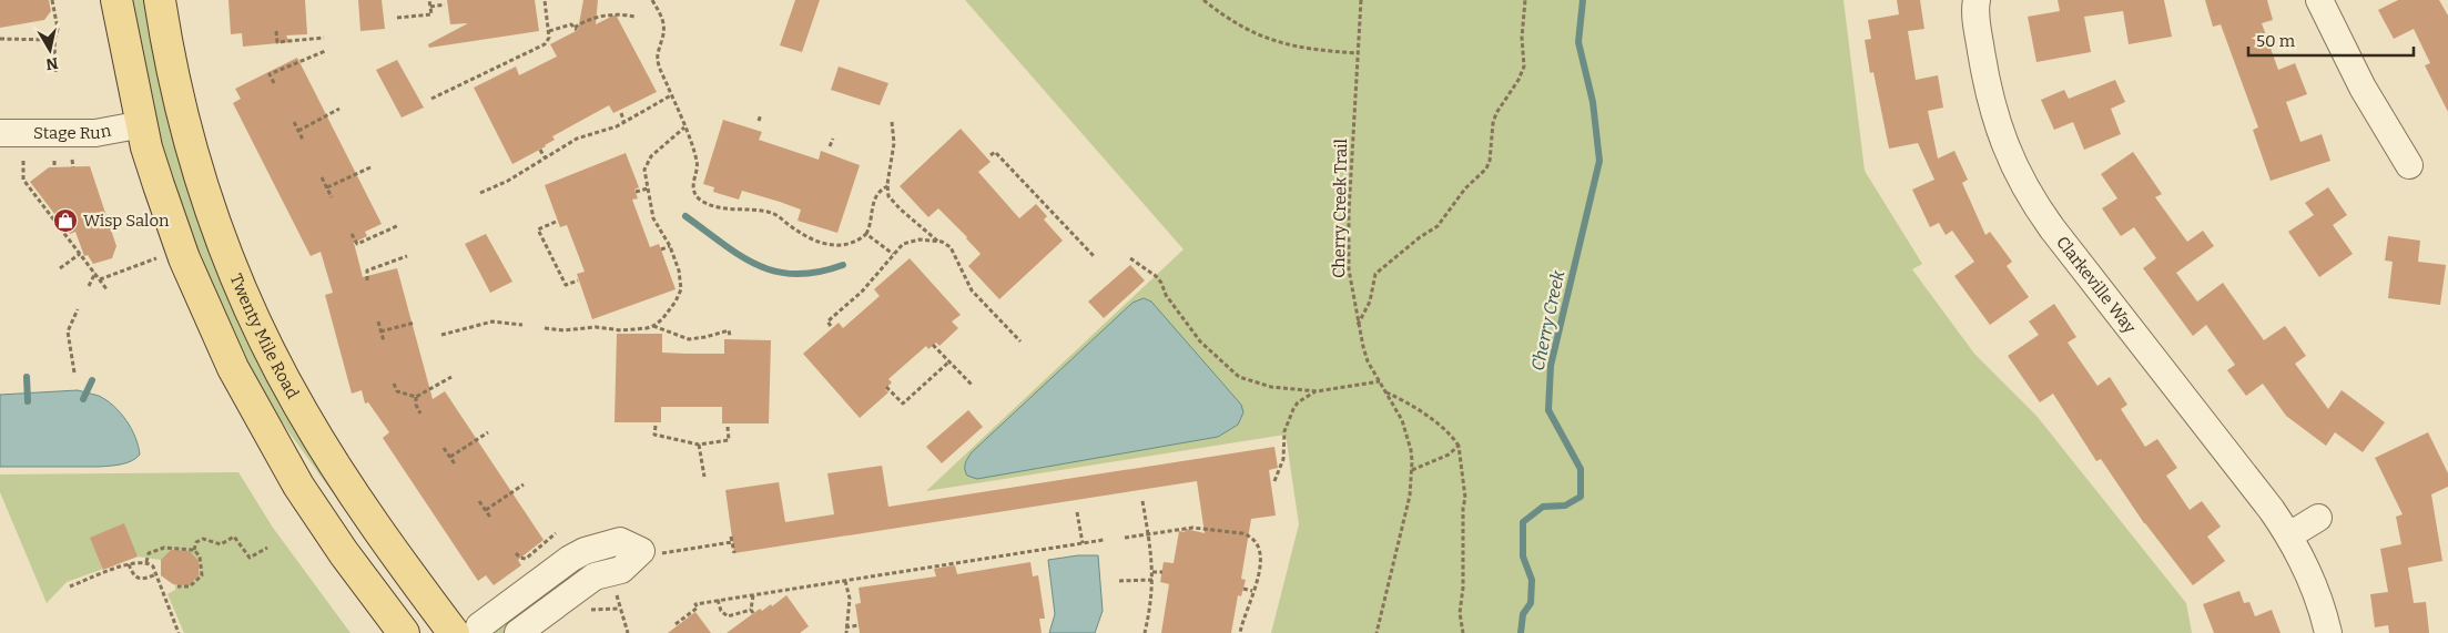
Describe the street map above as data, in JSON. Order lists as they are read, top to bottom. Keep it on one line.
{"streets":{"main road":["Twenty Mile Road"],"street":["Stage Run","Clarkeville Way"],"path":["Cherry Creek Trail"]},"water":["Cherry Creek"],"places":{"shop":["Wisp Salon"]},"scale_bar":"50 m","north":"bottom"}
